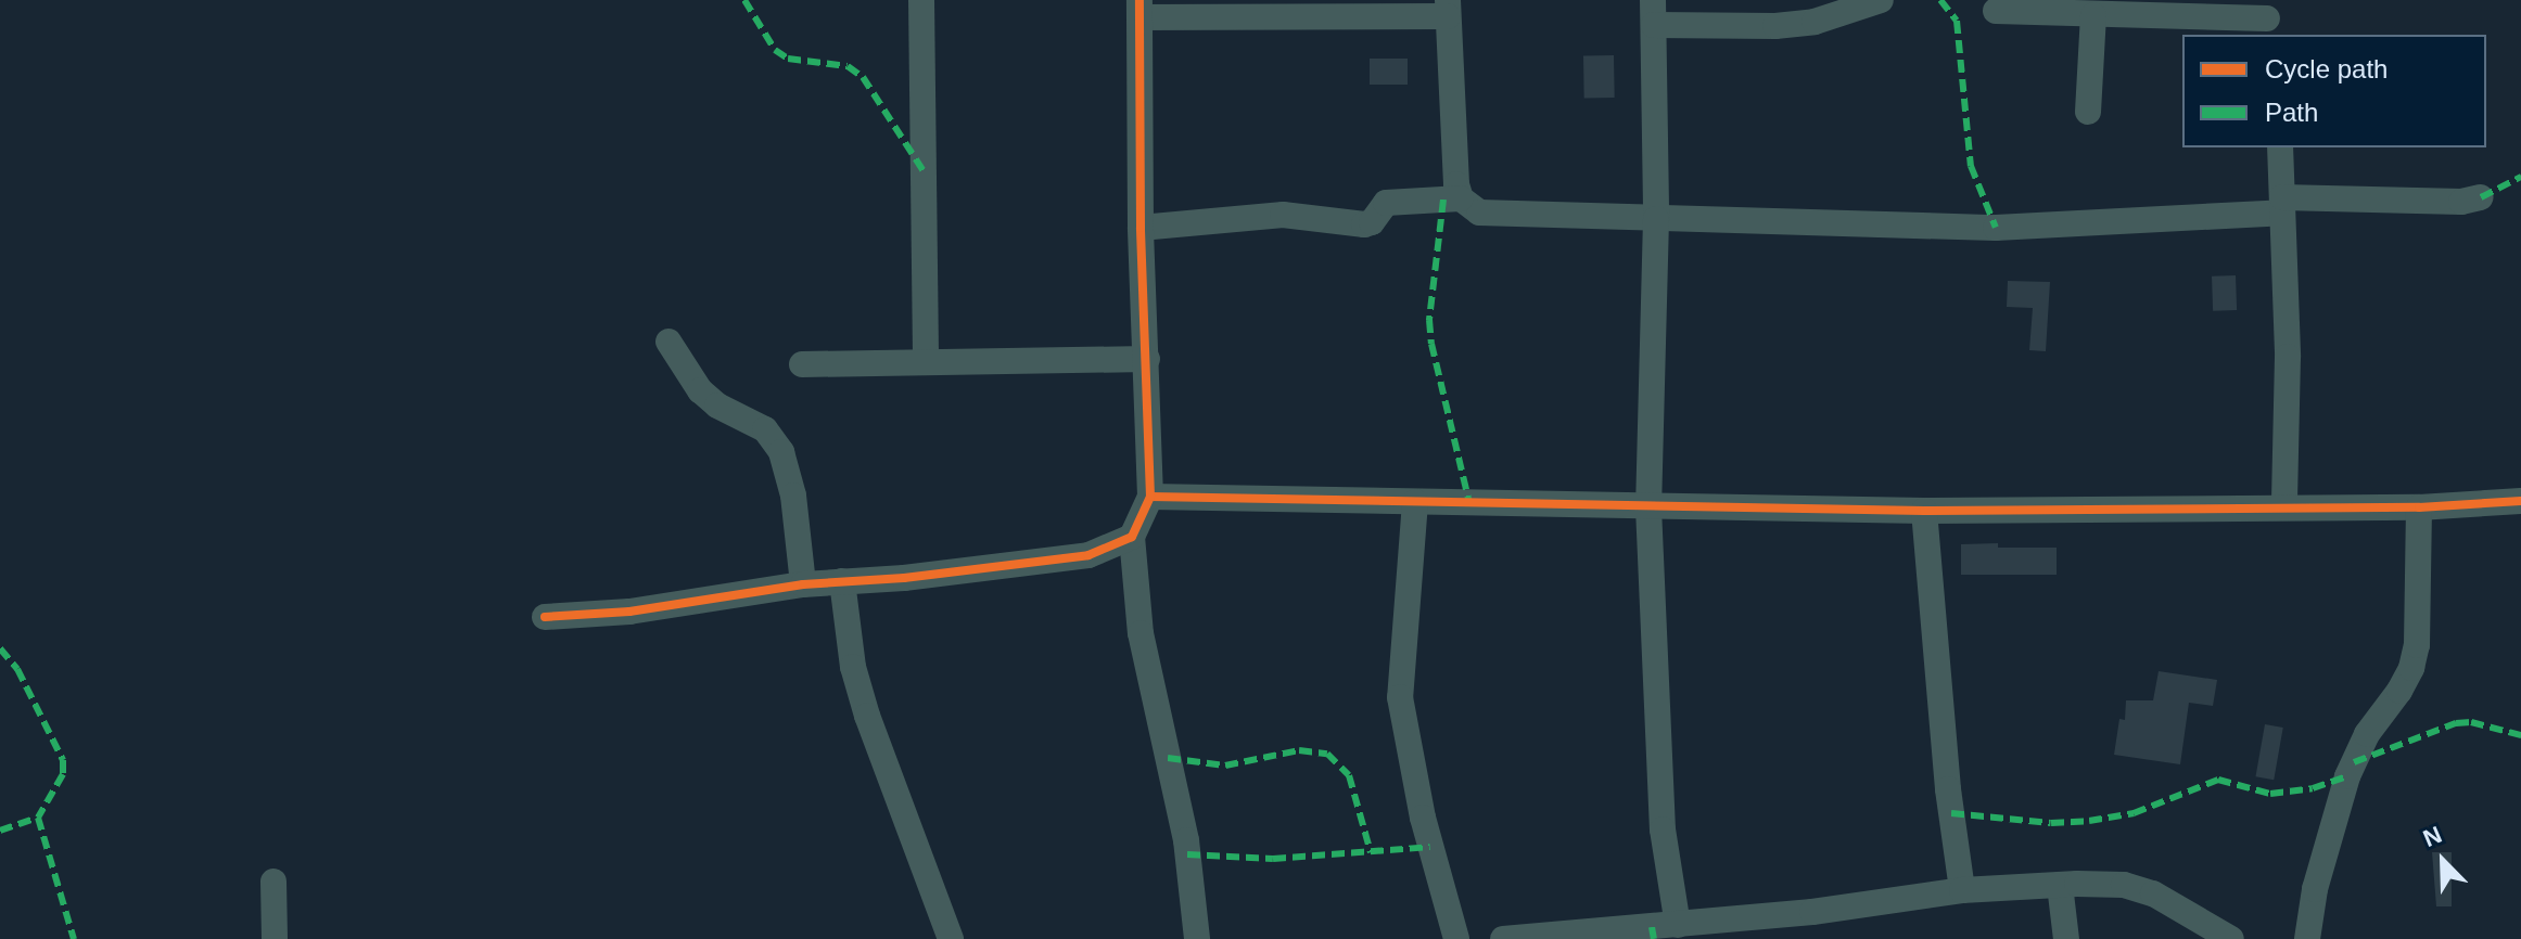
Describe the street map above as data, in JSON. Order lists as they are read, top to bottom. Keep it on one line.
{"legend":["Cycle path","Path"],"north":"top left"}
